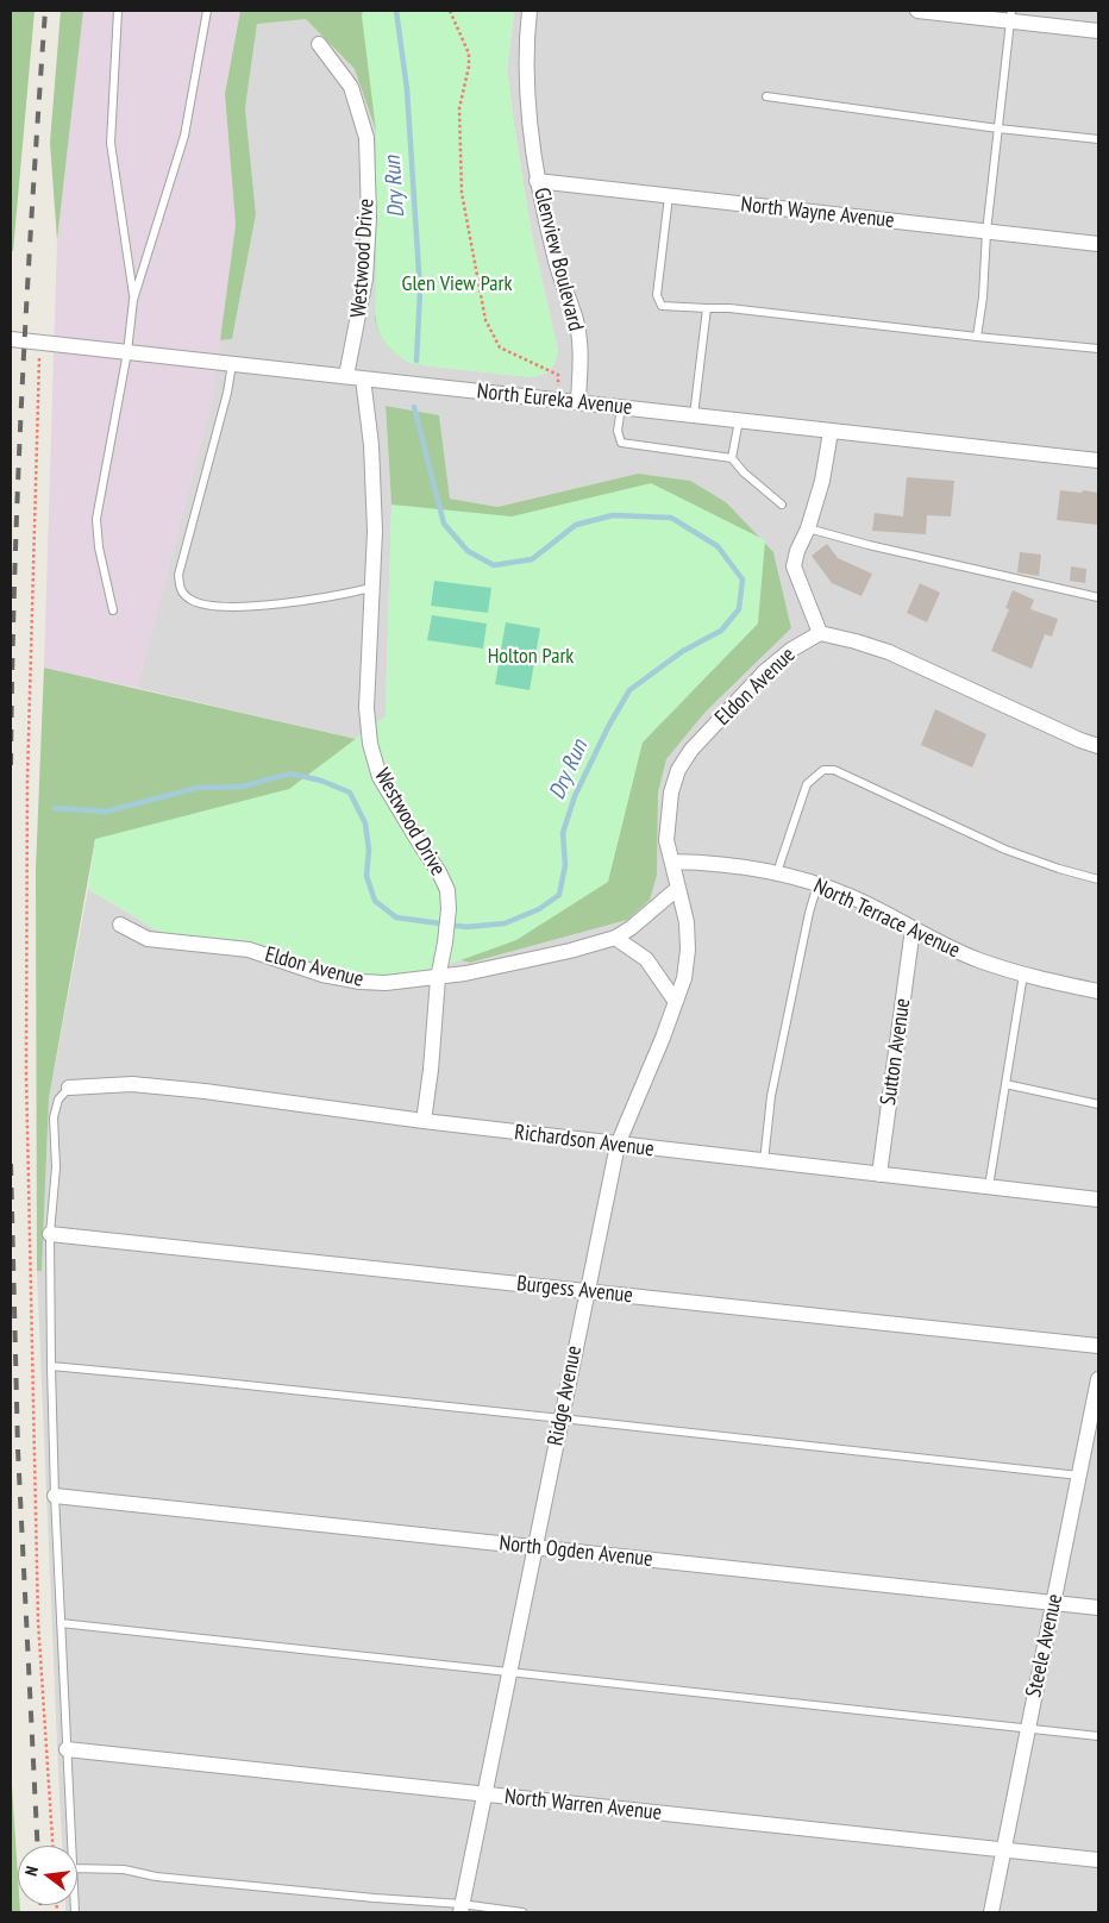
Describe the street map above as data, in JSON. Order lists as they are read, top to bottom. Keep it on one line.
{"streets":{"street":["North Wayne Avenue","Westwood Drive","Glenview Boulevard","North Eureka Avenue","Eldon Avenue","North Terrace Avenue","Sutton Avenue","Richardson Avenue","Burgess Avenue","Ridge Avenue","North Ogden Avenue","Steele Avenue","North Warren Avenue"]},"crossings":[["North Wayne Avenue","Glenview Boulevard"],["Westwood Drive","North Eureka Avenue"],["Westwood Drive","Eldon Avenue"],["Westwood Drive","Richardson Avenue"],["Glenview Boulevard","North Eureka Avenue"],["Eldon Avenue","North Terrace Avenue"],["Eldon Avenue","Ridge Avenue"],["North Terrace Avenue","Sutton Avenue"],["Sutton Avenue","Richardson Avenue"],["Richardson Avenue","Ridge Avenue"],["Burgess Avenue","Ridge Avenue"],["Ridge Avenue","North Ogden Avenue"],["Ridge Avenue","North Warren Avenue"],["North Ogden Avenue","Steele Avenue"],["Steele Avenue","North Warren Avenue"]],"water":["Dry Run"],"parks":["Glen View Park","Holton Park"],"north":"left"}
